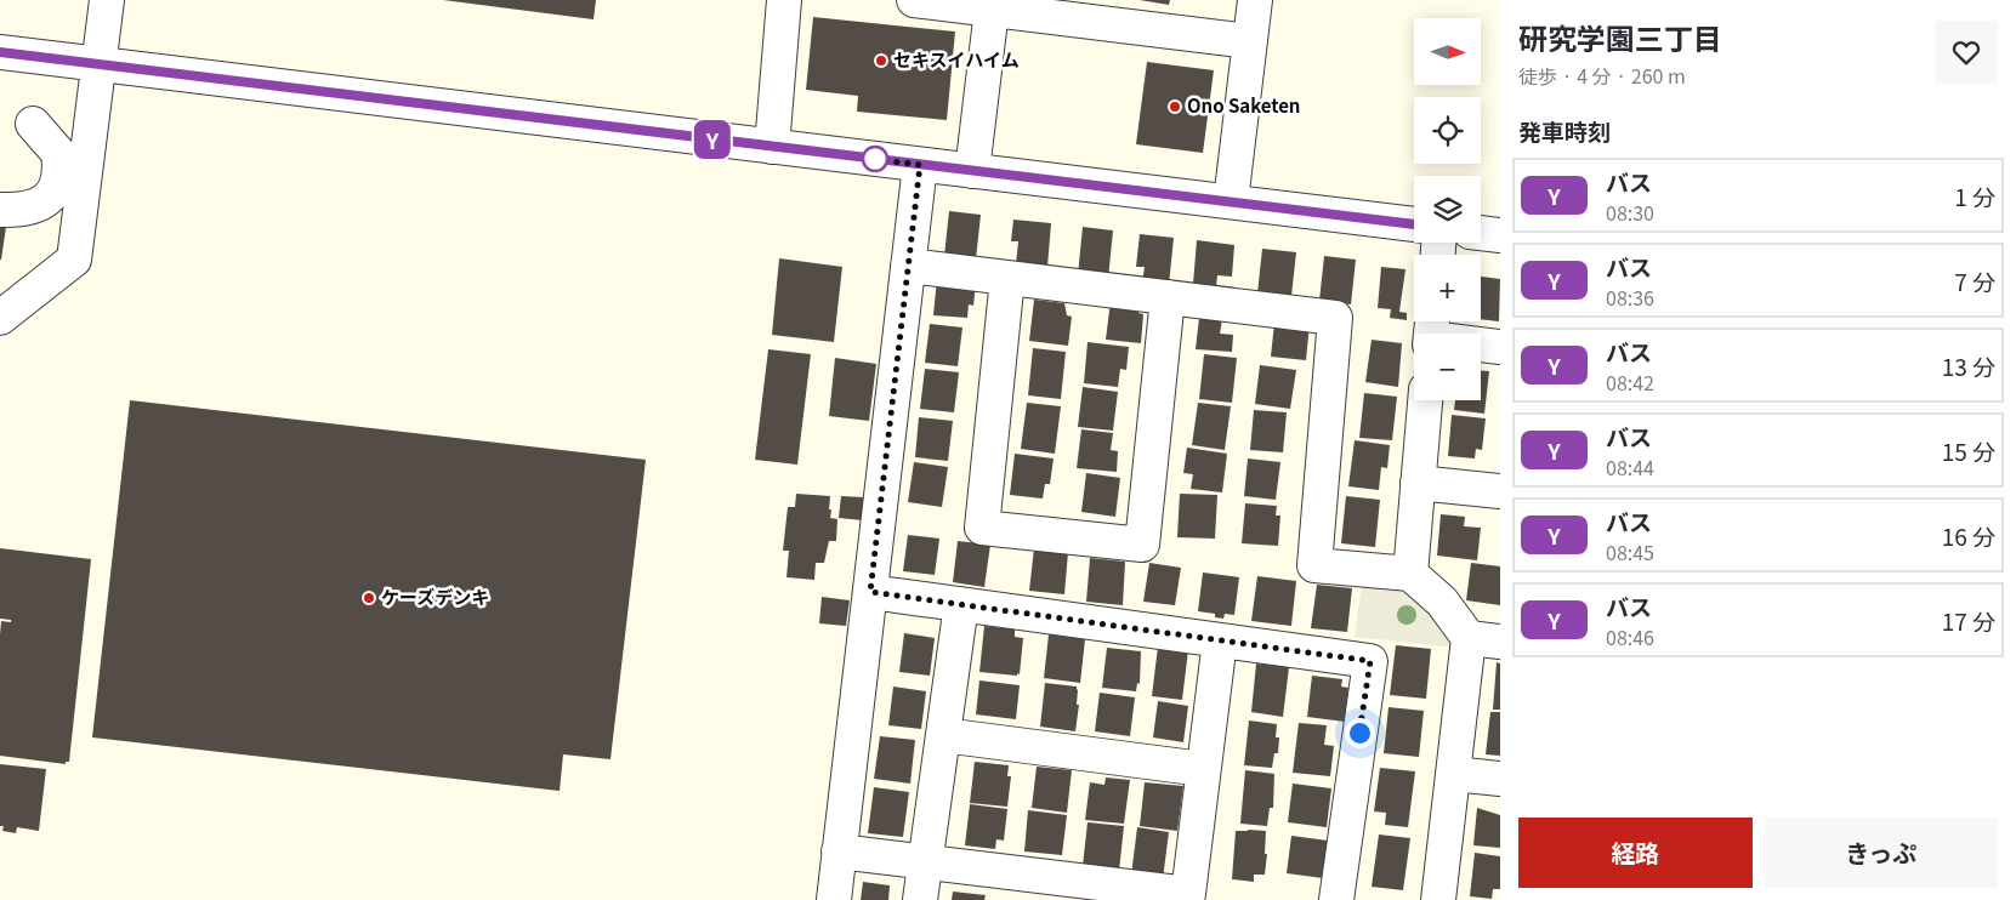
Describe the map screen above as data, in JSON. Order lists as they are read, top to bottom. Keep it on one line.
{"places":["セキスイハイム","Ono Saketen","ケーズデンキ"],"lines":["bus line Y"],"north":"right","page":{"on_map":"Y","heading":[["研究学園三丁目","徒歩 · 4 分 · 260 m"],"発車時刻"],"map_buttons":["+","−"],"list":[{"mark":"Y","name":"バス","note":"08:30","value":"1 分"},{"mark":"Y","name":"バス","note":"08:36","value":"7 分"},{"mark":"Y","name":"バス","note":"08:42","value":"13 分"},{"mark":"Y","name":"バス","note":"08:44","value":"15 分"},{"mark":"Y","name":"バス","note":"08:45","value":"16 分"},{"mark":"Y","name":"バス","note":"08:46","value":"17 分"}],"buttons":["経路","きっぷ"]}}
